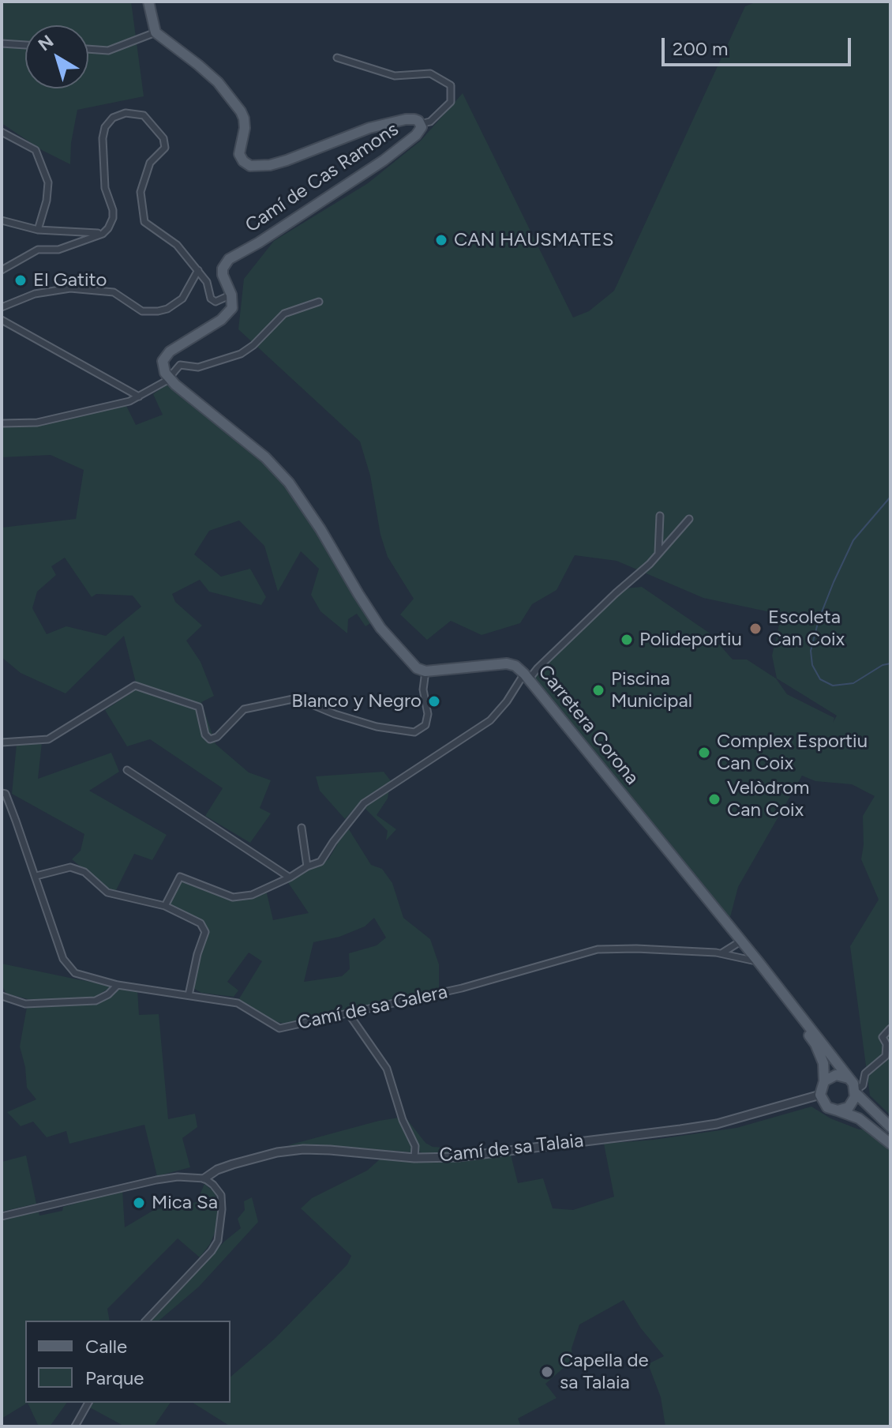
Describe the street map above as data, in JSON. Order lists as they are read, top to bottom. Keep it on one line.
{"streets":{"main road":["Camí de Cas Ramons","Carretera Corona"],"street":["Camí de sa Galera","Camí de sa Talaia"]},"crossings":[["Carretera Corona","Camí de sa Galera"],["Carretera Corona","Camí de sa Talaia"]],"places":["CAN HAUSMATES","El Gatito","Escoleta Can Coix","Polideportiu","Piscina Municipal","Blanco y Negro","Complex Esportiu Can Coix","Velòdrom Can Coix","Mica Sa","Capella de sa Talaia"],"legend":["Calle","Parque"],"scale_bar":"200 m","north":"top left"}
